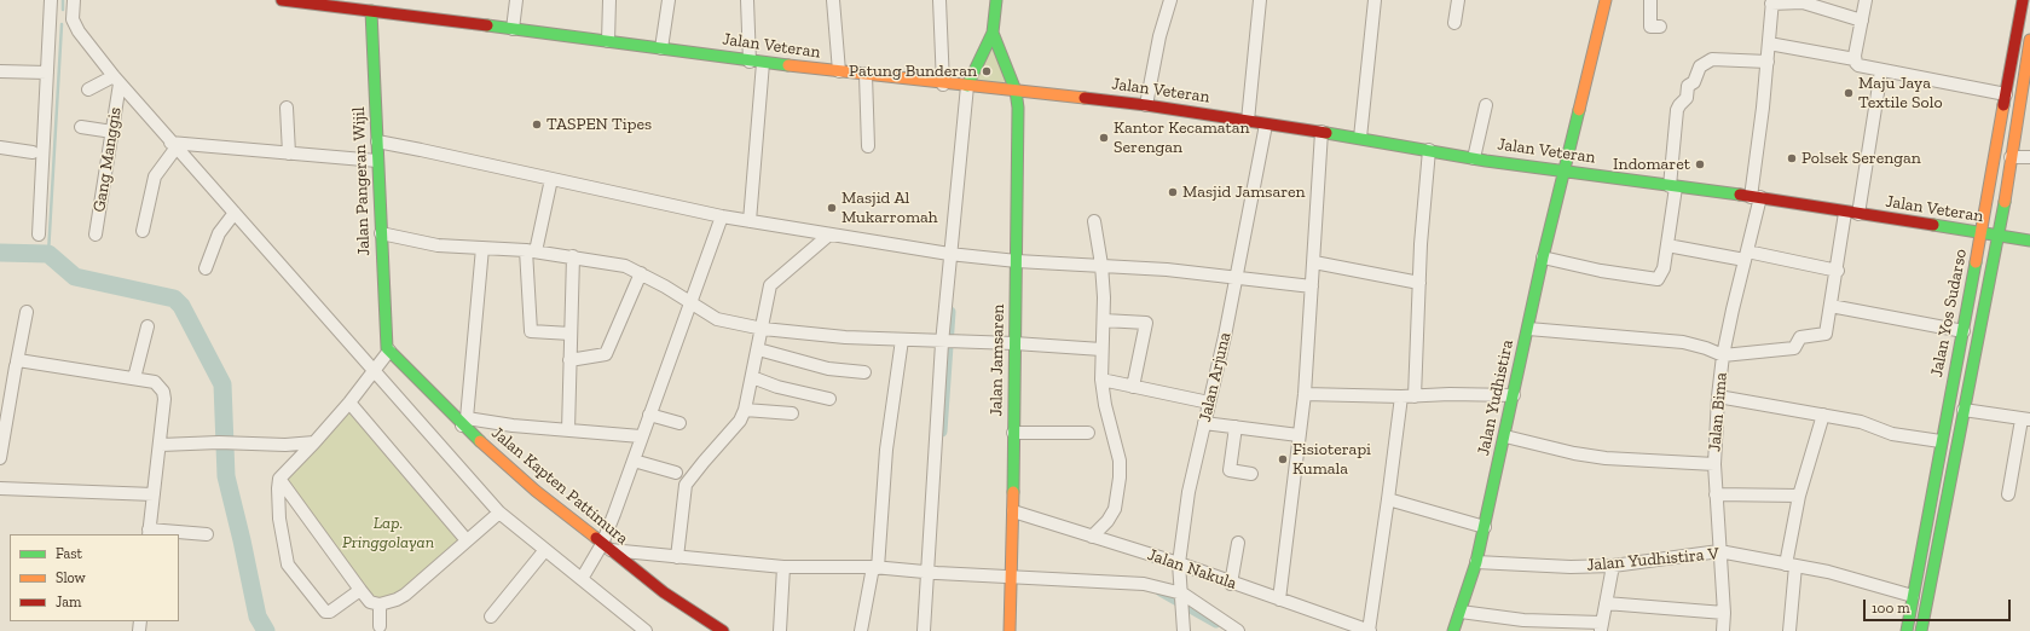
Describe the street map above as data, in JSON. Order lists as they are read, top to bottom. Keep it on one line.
{"streets":{"main road":["Jalan Veteran","Jalan Pangeran Wijil","Jalan Yos Sudarso","Jalan Jamsaren","Jalan Yudhistira","Jalan Kapten Pattimura"],"street":["Gang Manggis","Jalan Arjuna","Jalan Bima","Jalan Yudhistira V","Jalan Nakula"]},"crossings":[["Jalan Veteran","Jalan Pangeran Wijil"],["Jalan Veteran","Jalan Yos Sudarso"],["Jalan Veteran","Jalan Jamsaren"],["Jalan Veteran","Jalan Arjuna"],["Jalan Veteran","Jalan Yudhistira"],["Jalan Veteran","Jalan Bima"],["Jalan Pangeran Wijil","Jalan Kapten Pattimura"],["Jalan Yos Sudarso","Jalan Yudhistira V"],["Jalan Jamsaren","Jalan Nakula"],["Jalan Arjuna","Jalan Nakula"],["Jalan Yudhistira","Jalan Yudhistira V"],["Jalan Bima","Jalan Yudhistira V"]],"parks":["Lap. Pringgolayan"],"places":["Patung Bunderan","Maju Jaya Textile Solo","TASPEN Tipes","Kantor Kecamatan Serengan","Polsek Serengan","Indomaret","Masjid Jamsaren","Masjid Al Mukarromah","Fisioterapi Kumala"],"legend":["Fast","Slow","Jam"],"scale_bar":"100 m"}
